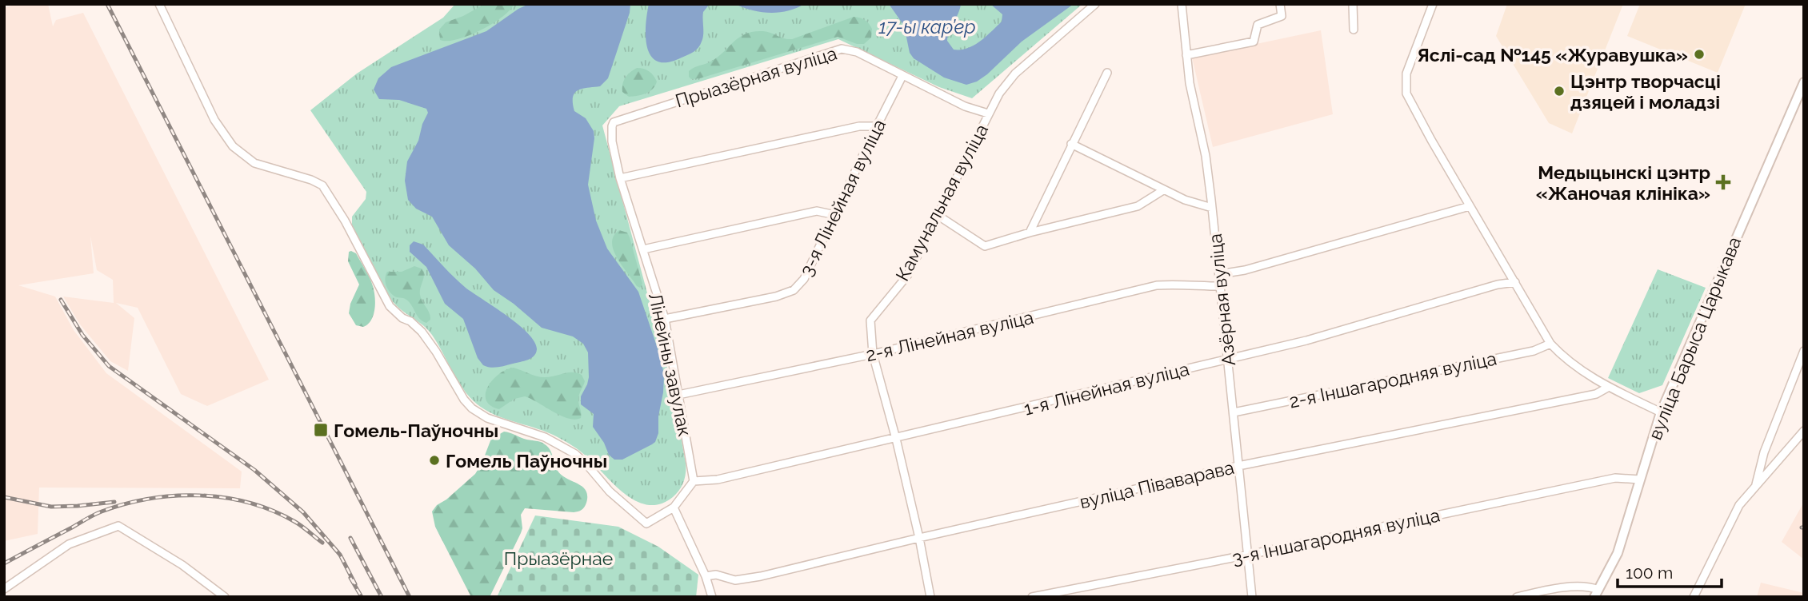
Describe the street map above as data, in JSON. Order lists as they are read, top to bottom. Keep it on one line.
{"streets":{"main road":["вуліца Барыса Царыкава"],"street":["Прыазёрная вуліца","3-я Лінейная вуліца","Камунальная вуліца","Азёрная вуліца","2-я Лінейная вуліца","Лінейны завулак","2-я Іншагародняя вуліца","1-я Лінейная вуліца","вуліца Піваварава","3-я Іншагародняя вуліца"]},"crossings":[["Прыазёрная вуліца","3-я Лінейная вуліца"],["Прыазёрная вуліца","Камунальная вуліца"],["Прыазёрная вуліца","Лінейны завулак"],["3-я Лінейная вуліца","Лінейны завулак"],["Камунальная вуліца","2-я Лінейная вуліца"],["Камунальная вуліца","1-я Лінейная вуліца"],["Камунальная вуліца","вуліца Піваварава"],["Азёрная вуліца","2-я Лінейная вуліца"],["Азёрная вуліца","2-я Іншагародняя вуліца"],["Азёрная вуліца","1-я Лінейная вуліца"],["Азёрная вуліца","вуліца Піваварава"],["Азёрная вуліца","3-я Іншагародняя вуліца"],["2-я Лінейная вуліца","Лінейны завулак"],["вуліца Барыса Царыкава","3-я Іншагародняя вуліца"],["Лінейны завулак","1-я Лінейная вуліца"]],"water":["17-ы кар’ер"],"parks":["Прыазёрнае"],"places":{"other":["Яслі-сад №145 «Журавушка»","Цэнтр творчасці дзяцей і моладзі","Гомель Паўночны"],"health":["Медыцынскі цэнтр «Жаночая клініка»"],"transit":["Гомель-Паўночны"]},"scale_bar":"100 m"}
